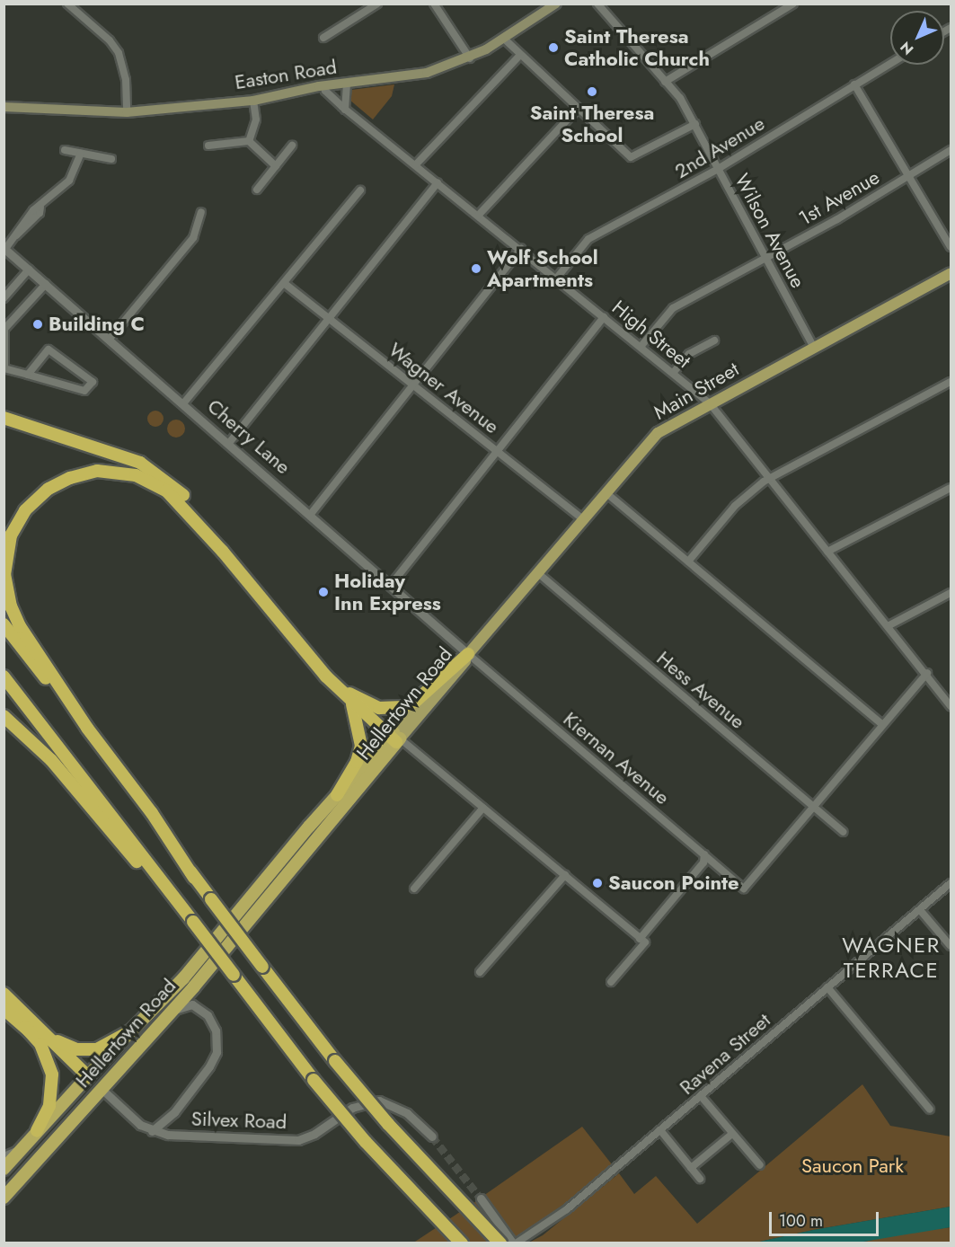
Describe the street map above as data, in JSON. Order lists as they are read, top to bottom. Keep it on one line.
{"streets":{"highway":["Hellertown Road"],"main road":["Easton Road","Main Street"],"street":["2nd Avenue","1st Avenue","Wilson Avenue","High Street","Wagner Avenue","Cherry Lane","Hess Avenue","Kiernan Avenue","Ravena Street","Silvex Road"]},"crossings":[["Easton Road","High Street"],["2nd Avenue","Wilson Avenue"],["2nd Avenue","High Street"],["1st Avenue","Wilson Avenue"],["1st Avenue","High Street"],["Wilson Avenue","Main Street"],["High Street","Main Street"],["Wagner Avenue","Main Street"],["Main Street","Cherry Lane"],["Main Street","Hess Avenue"],["Main Street","Hellertown Road"],["Main Street","Kiernan Avenue"],["Cherry Lane","Hellertown Road"],["Cherry Lane","Kiernan Avenue"],["Hess Avenue","Kiernan Avenue"],["Hellertown Road","Kiernan Avenue"],["Hellertown Road","Silvex Road"]],"districts":["WAGNER TERRACE"],"parks":["Saucon Park"],"places":["Saint Theresa Catholic Church","Saint Theresa School","Wolf School Apartments","Building C","Holiday Inn Express","Saucon Pointe"],"scale_bar":"100 m","north":"bottom left"}
